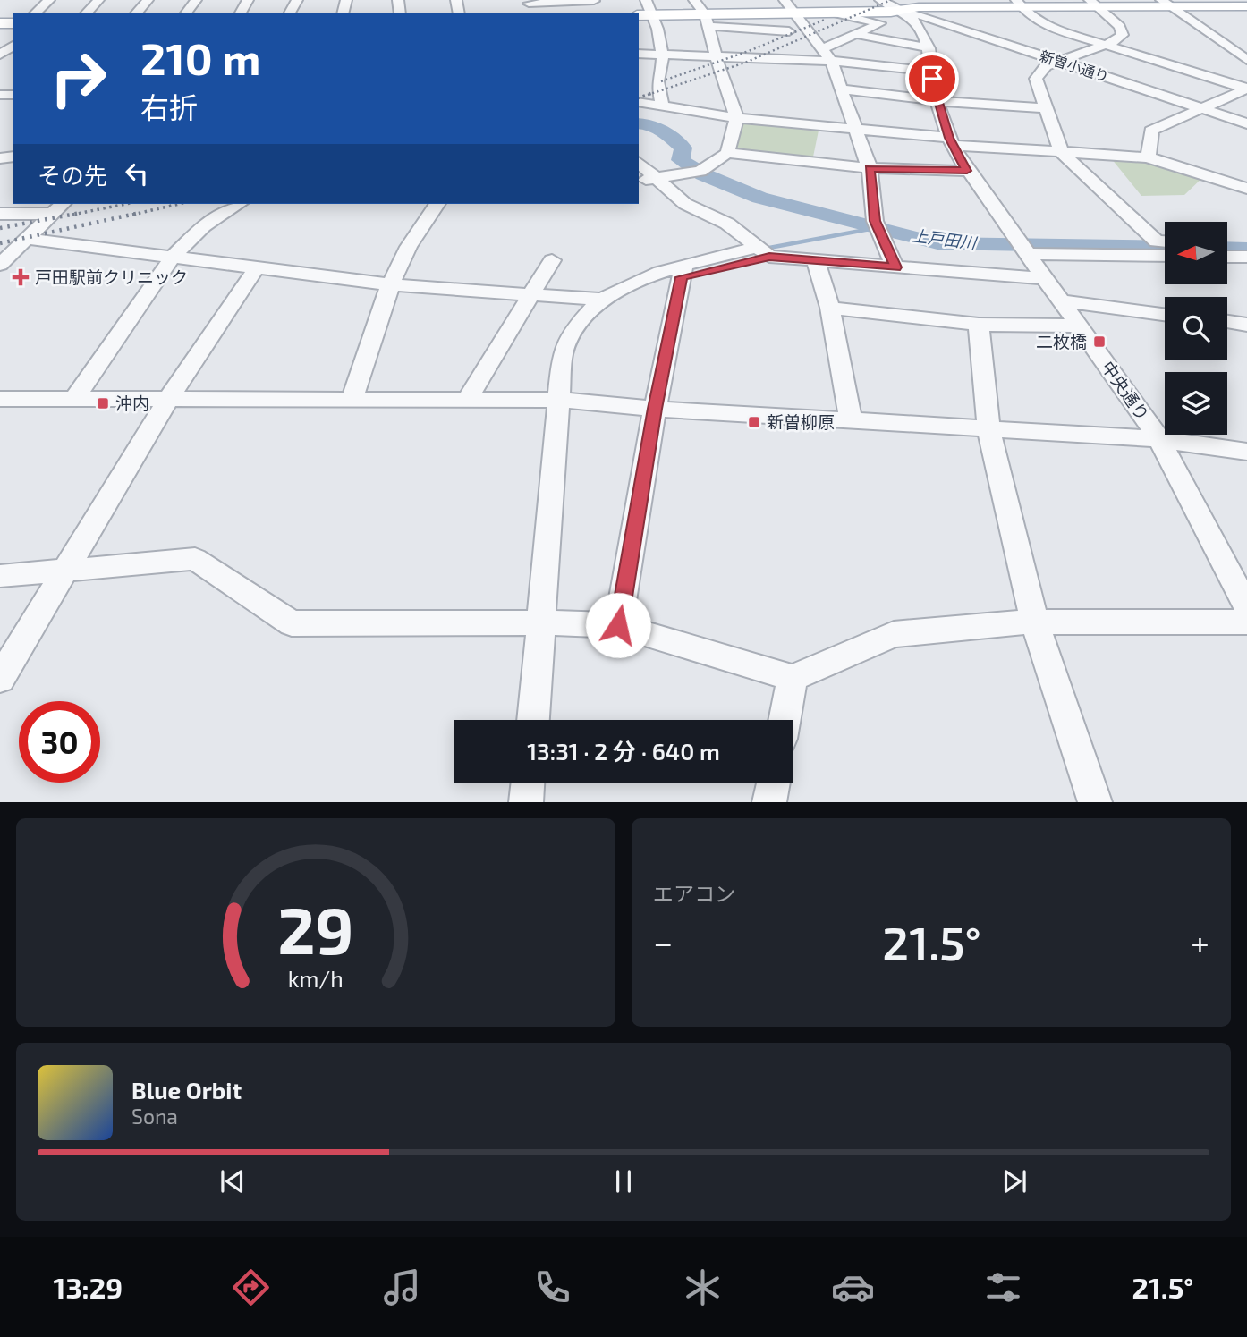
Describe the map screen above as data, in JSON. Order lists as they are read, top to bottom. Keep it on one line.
{"streets":{"street":["新曽小通り","中央通り"]},"crossings":[["新曽小通り","中央通り"]],"water":["上戸田川"],"places":{"health":["戸田駅前クリニック"],"transit":["二枚橋","沖内","新曽柳原"]},"north":"left","page":{"turn":["210 m","右折"],"then":"その先","limit":"30","trip":"13:31 · 2 分 · 640 m","tile":"エアコン","heat":["−","21.5°","+"],"song":["Blue Orbit","Sona"],"tabs":["13:29","21.5°"],"gauge":["29","km/h"]}}
